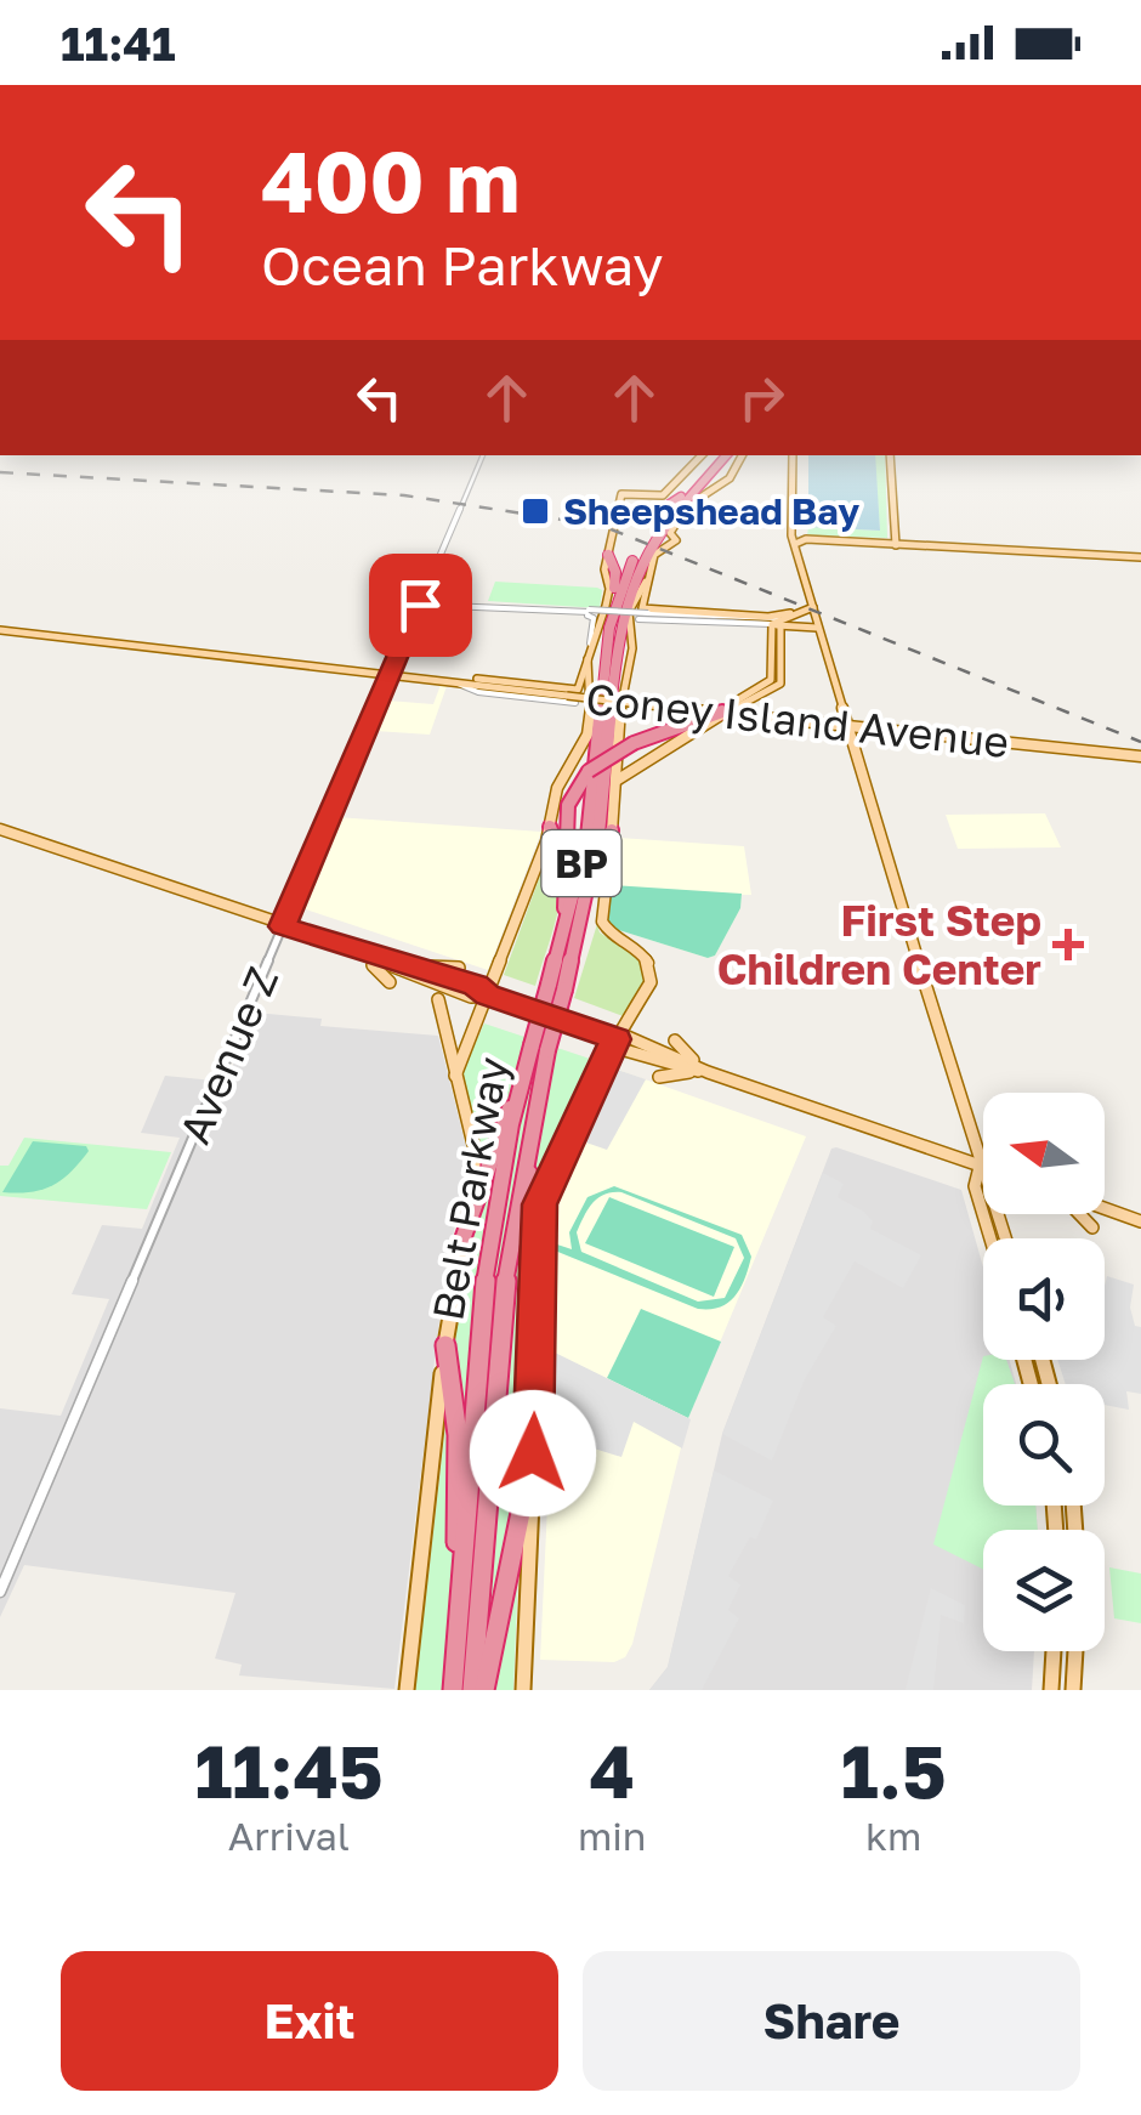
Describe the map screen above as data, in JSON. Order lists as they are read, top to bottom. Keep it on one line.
{"streets":{"highway":["BP","Belt Parkway"],"main road":["Coney Island Avenue"],"street":["Avenue Z"]},"crossings":[["Coney Island Avenue","Avenue Z"]],"places":{"transit":["Sheepshead Bay"],"health":["First Step Children Center"]},"north":"left","page":{"status":"11:41","turn":["400 m","Ocean Parkway"],"eta":["11:45","Arrival","4","min","1.5","km"],"buttons":["Exit","Share"]}}
